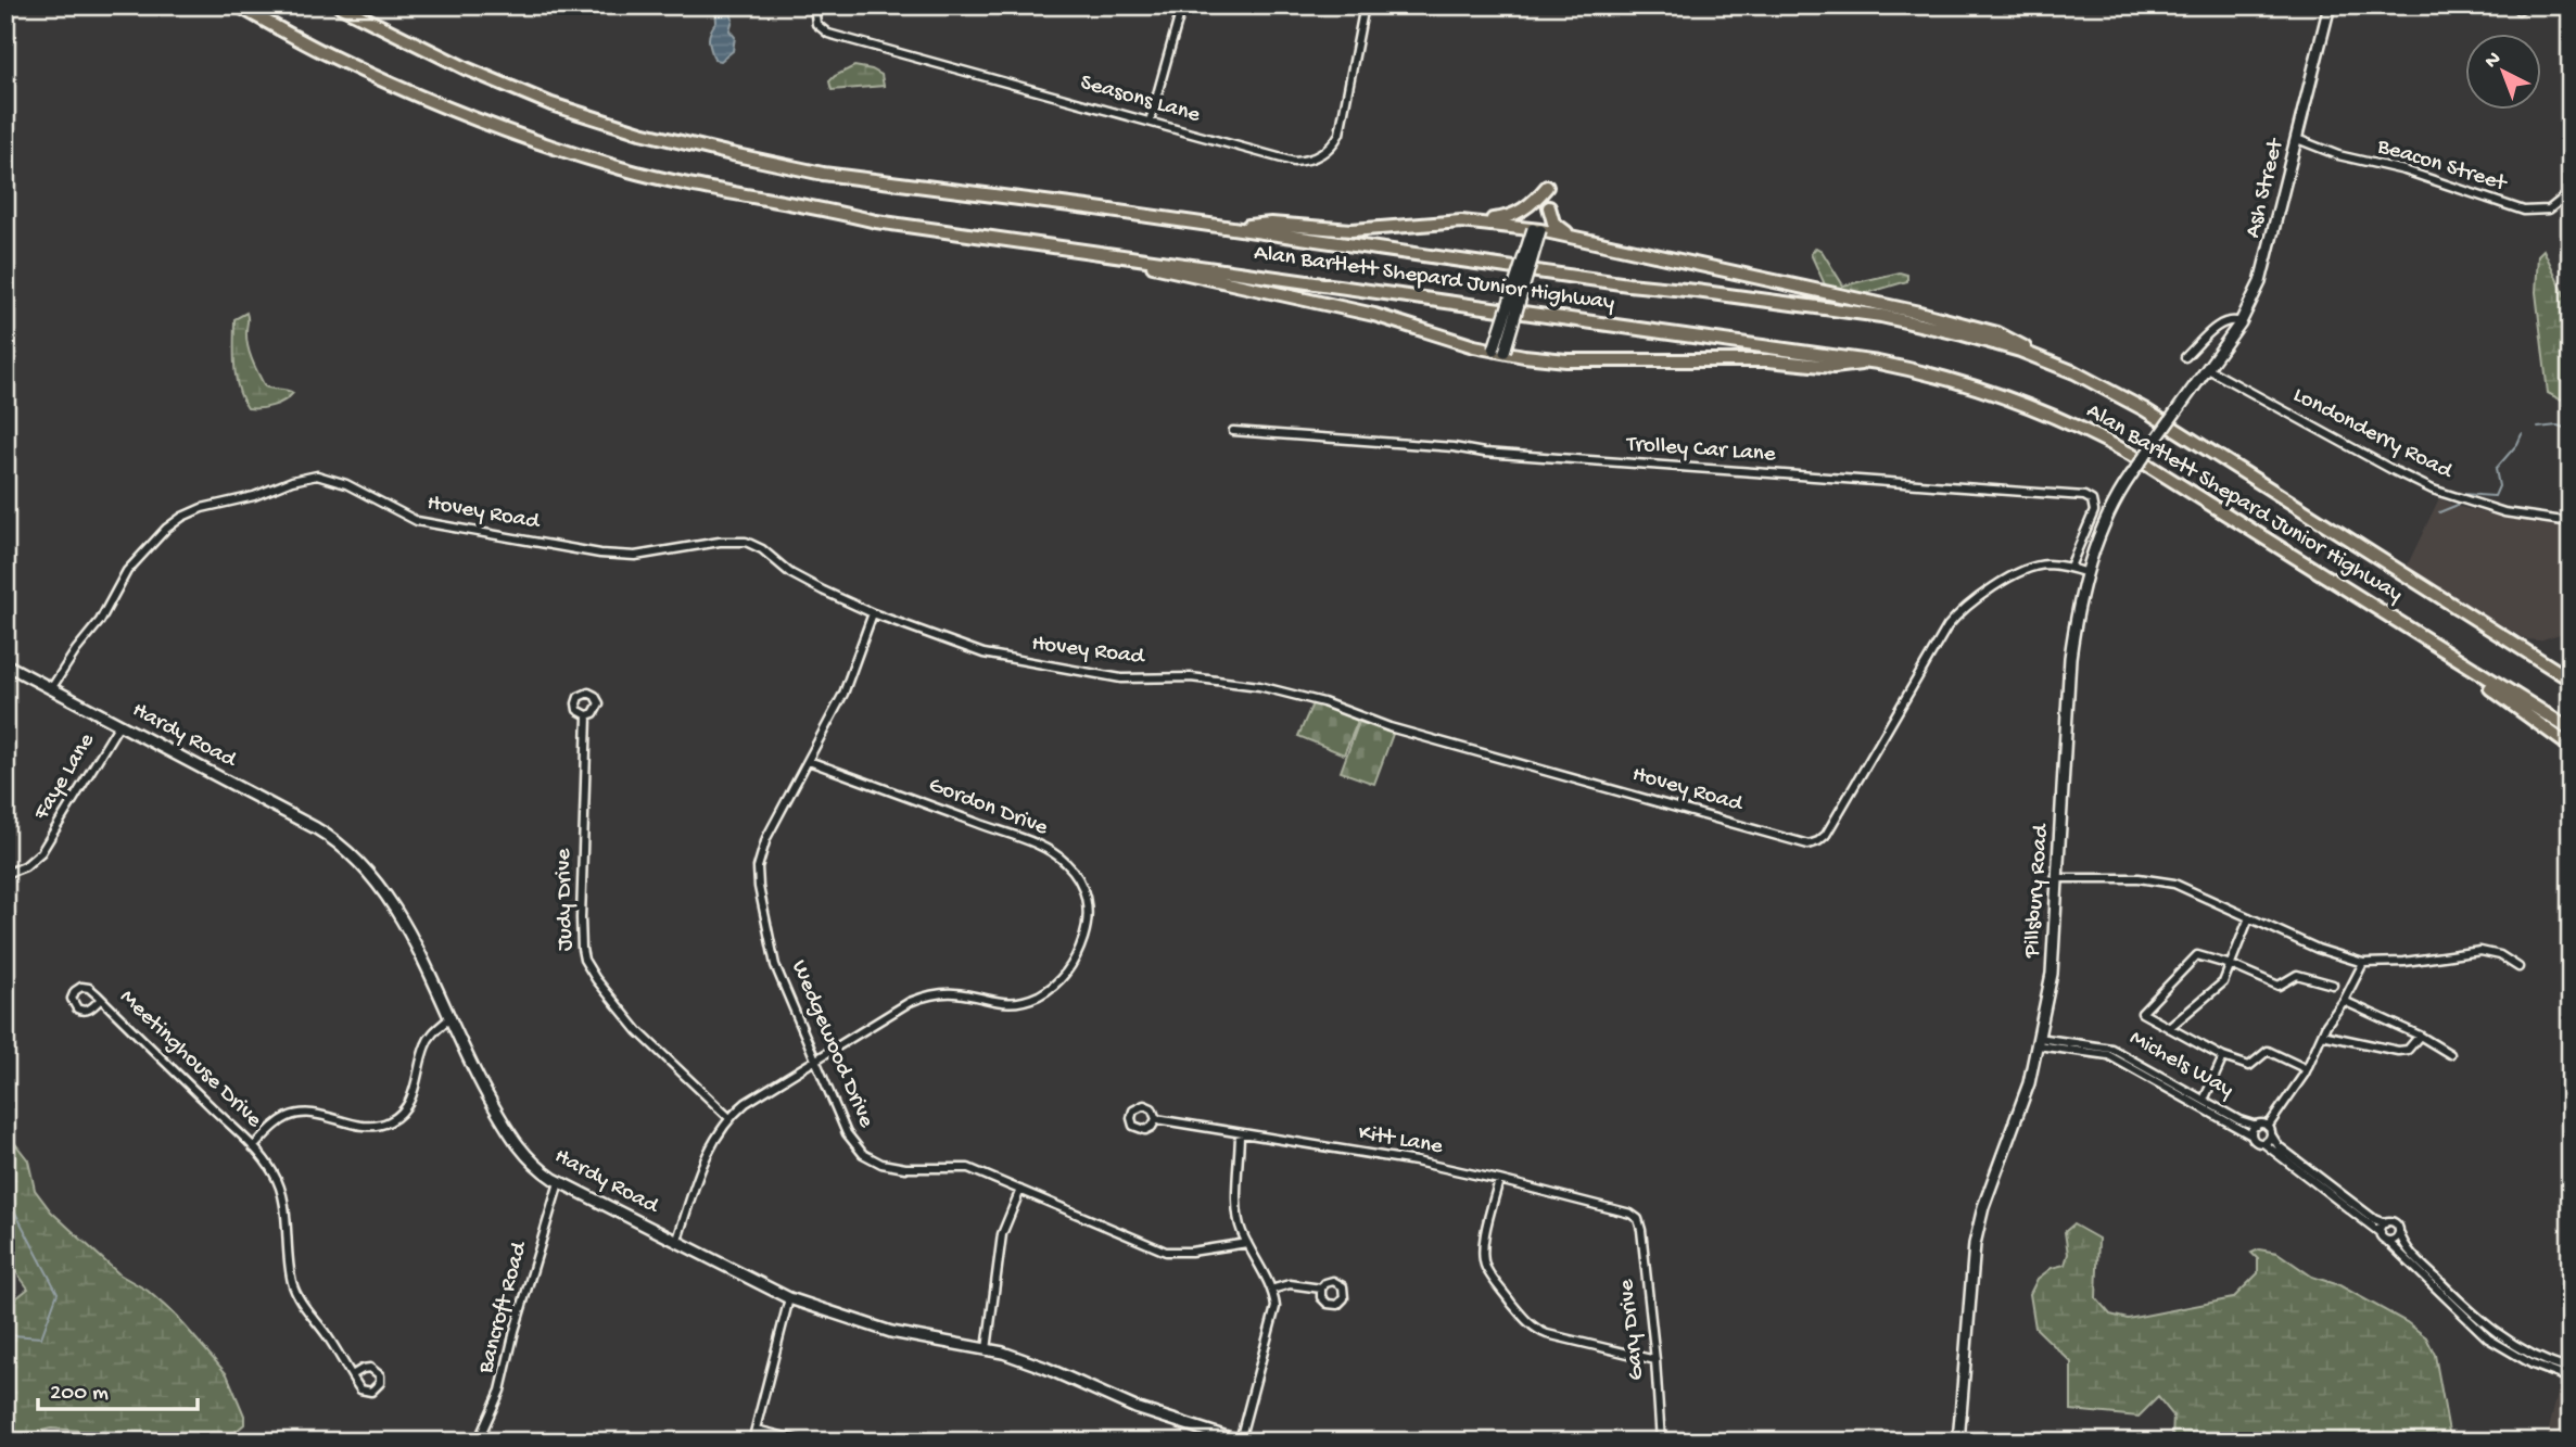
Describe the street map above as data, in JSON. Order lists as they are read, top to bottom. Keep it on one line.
{"streets":{"highway":["Alan Bartlett Shepard Junior Highway"],"street":["Seasons Lane","Beacon Street","Ash Street","Londonderry Road","Trolley Car Lane","Hovey Road","Hardy Road","Faye Lane","Gordon Drive","Pillsbury Road","Judy Drive","Wedgewood Drive","Meetinghouse Drive","Michels Way","Kitt Lane","Bancroft Road","Gary Drive"]},"crossings":[["Beacon Street","Ash Street"],["Ash Street","Londonderry Road"],["Ash Street","Pillsbury Road"],["Londonderry Road","Pillsbury Road"],["Trolley Car Lane","Hovey Road"],["Hovey Road","Hardy Road"],["Hovey Road","Pillsbury Road"],["Hovey Road","Wedgewood Drive"],["Hardy Road","Faye Lane"],["Hardy Road","Gordon Drive"],["Hardy Road","Bancroft Road"],["Gordon Drive","Judy Drive"],["Gordon Drive","Wedgewood Drive"],["Pillsbury Road","Michels Way"],["Kitt Lane","Gary Drive"]],"scale_bar":"200 m","north":"top left"}
